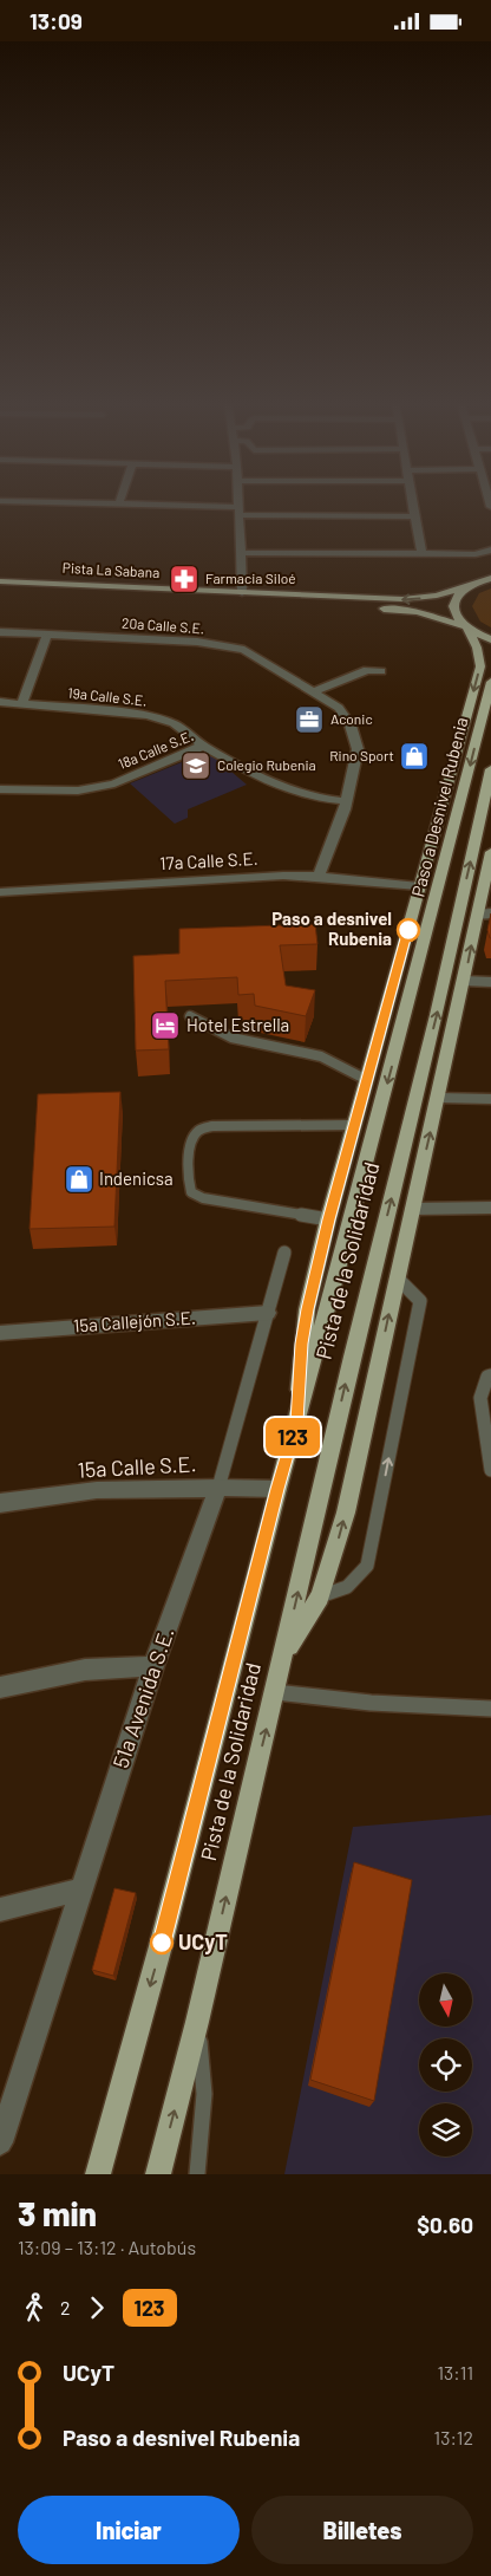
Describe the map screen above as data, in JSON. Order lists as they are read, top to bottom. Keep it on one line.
{"streets":{"main road":["Pista La Sabana","Paso a Desnivel Rubenia","Pista de la Solidaridad"],"street":["20a Calle S.E.","19a Calle S.E.","18a Calle S.E.","17a Calle S.E.","15a Callejón S.E.","15a Calle S.E.","51a Avenida S.E."]},"crossings":[["Pista La Sabana","Pista de la Solidaridad"],["19a Calle S.E.","18a Calle S.E."],["Paso a Desnivel Rubenia","Pista de la Solidaridad"],["17a Calle S.E.","Pista de la Solidaridad"],["Pista de la Solidaridad","15a Calle S.E."],["15a Callejón S.E.","51a Avenida S.E."],["15a Calle S.E.","51a Avenida S.E."]],"places":{"pharmacy":["Farmacia Siloé"],"office":["Aconic"],"shop":["Rino Sport","Indenicsa"],"school or university":["Colegio Rubenia"],"other":["Paso a desnivel Rubenia","UCyT"],"hotel":["Hotel Estrella"]},"lines":["bus line 123"],"north":"bottom","page":{"status":"13:09","on_map":"123","heading":["3 min","13:09 – 13:12 · Autobús","$0.60"],"legs":["2","123"],"list":[{"name":"UCyT","value":"13:11"},{"name":"Paso a desnivel Rubenia","value":"13:12"}],"buttons":["Iniciar","Billetes"]}}
